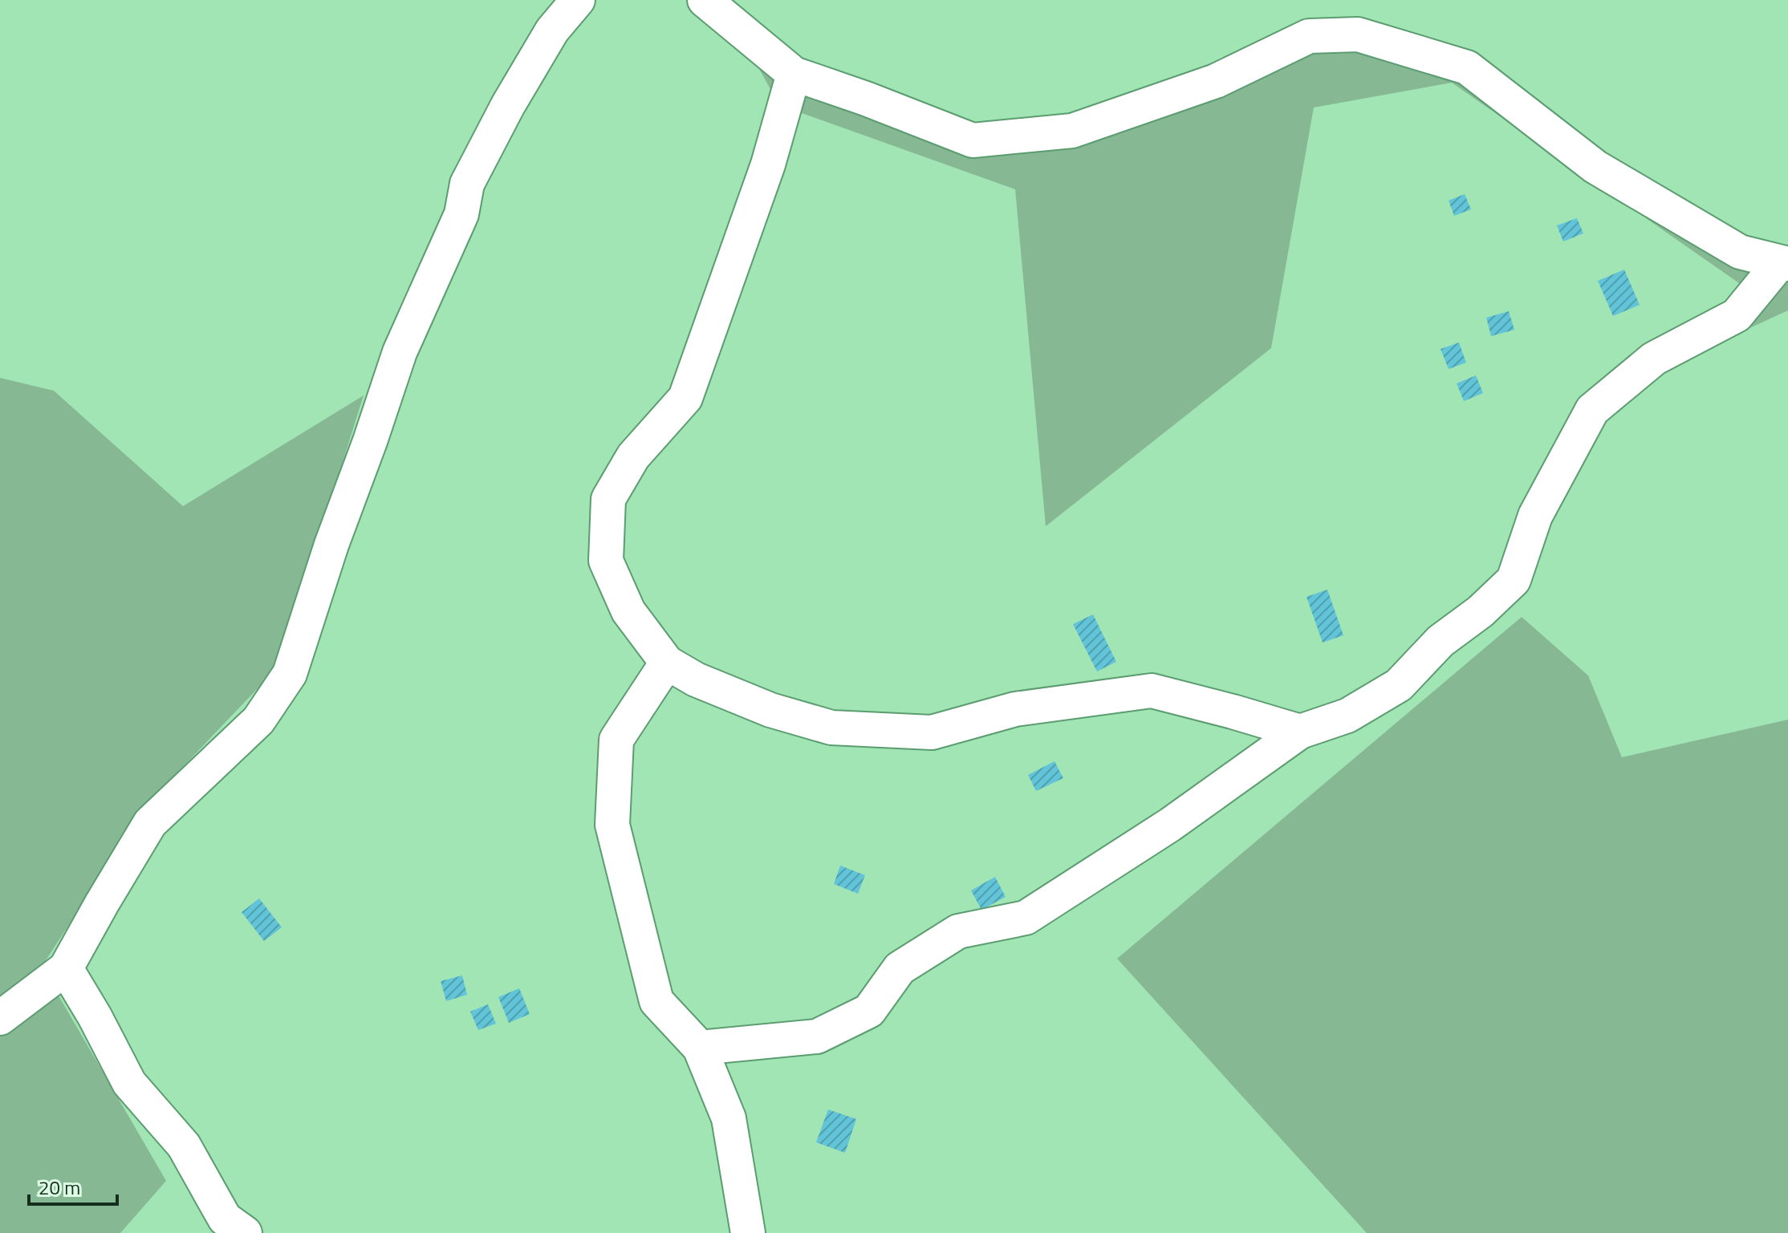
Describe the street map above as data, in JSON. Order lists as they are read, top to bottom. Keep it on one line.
{"scale_bar":"20 m"}
